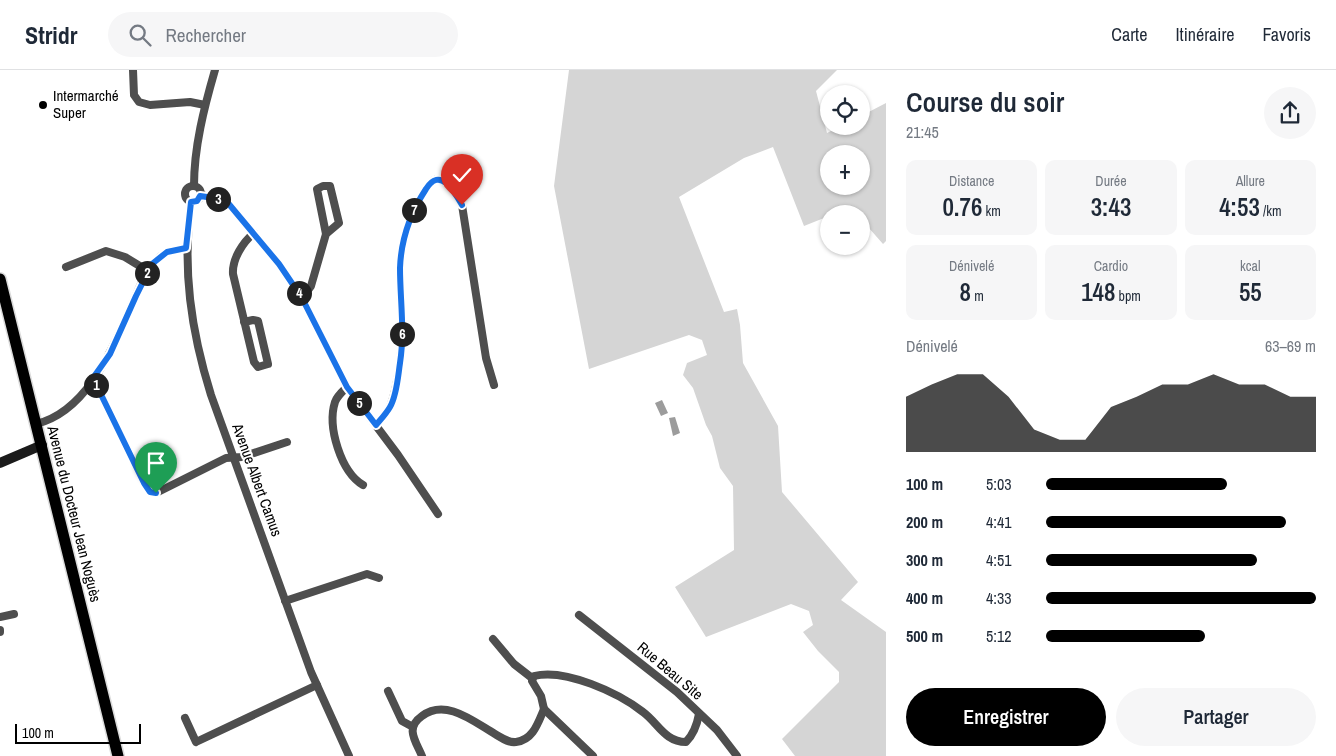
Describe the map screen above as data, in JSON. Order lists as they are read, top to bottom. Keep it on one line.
{"streets":{"main road":["Avenue du Docteur Jean Noguès"],"street":["Avenue Albert Camus","Rue Beau Site"]},"places":["Intermarché Super"],"scale_bar":"100 m","page":{"header":"Stridr","search":"Rechercher","nav":["Carte","Itinéraire","Favoris"],"heading":["Course du soir","21:45"],"map_buttons":["+","−"],"stats":[["Distance","0.76 km"],["Durée","3:43"],["Allure","4:53 /km"],["Dénivelé","8 m"],["Cardio","148 bpm"],["kcal","55"]],"pins":["3","7","2","4","6","1","5"],"chart":["Dénivelé","63–69 m"],"list":[{"name":"100 m","note":"5:03"},{"name":"200 m","note":"4:41"},{"name":"300 m","note":"4:51"},{"name":"400 m","note":"4:33"},{"name":"500 m","note":"5:12"}],"buttons":["Enregistrer","Partager"],"scale":"100 m"}}
